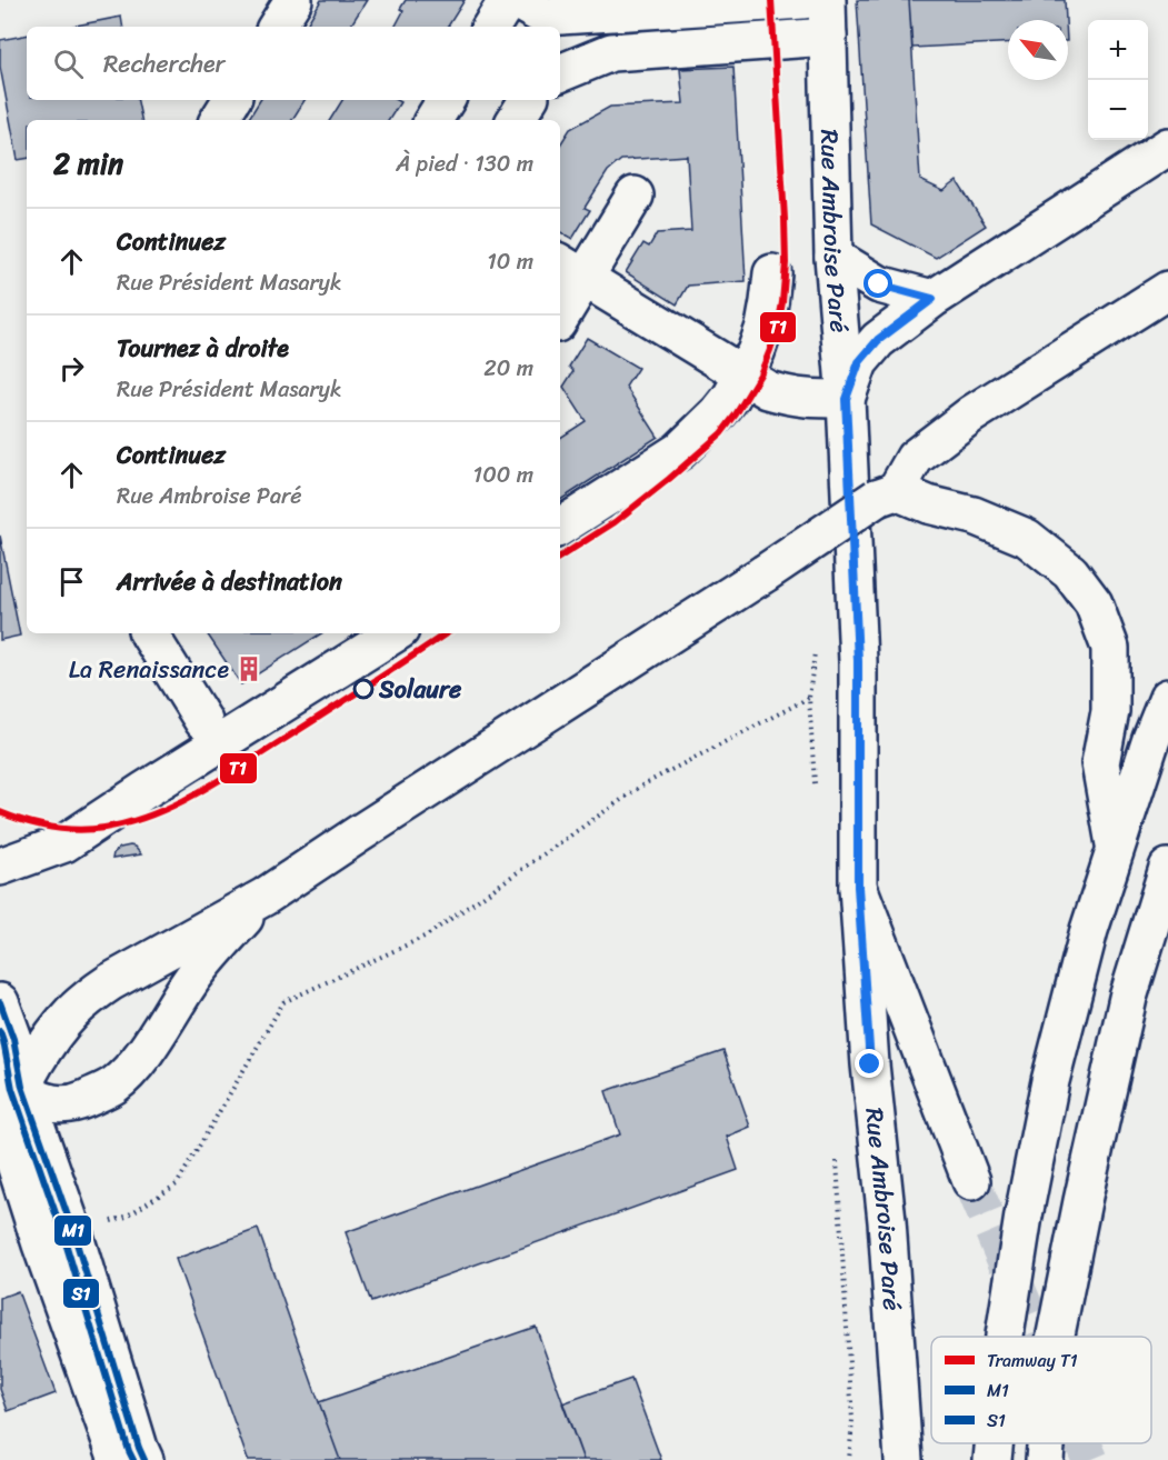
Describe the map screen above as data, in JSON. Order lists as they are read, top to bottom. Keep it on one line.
{"streets":{"main road":["Rue Ambroise Paré"]},"places":{"building":["La Renaissance"],"other":["Solaure"]},"lines":["tram line T1","transit line M1","transit line S1"],"legend":["Tramway T1","M1","S1"],"north":"top left","page":{"map_buttons":["+","−"],"search":"Rechercher","heading":["2 min","À pied · 130 m"],"list":[["Continuez","Rue Président Masaryk","10 m"],["Tournez à droite","Rue Président Masaryk","20 m"],["Continuez","Rue Ambroise Paré","100 m"],"Arrivée à destination"]}}
